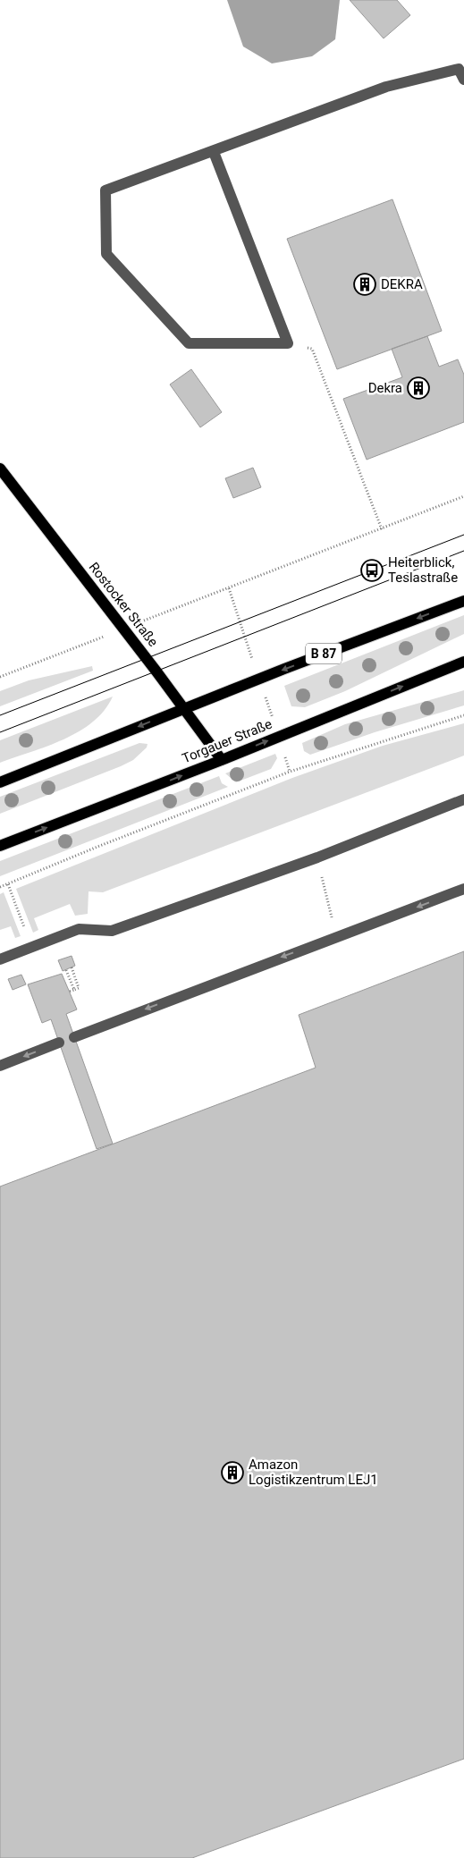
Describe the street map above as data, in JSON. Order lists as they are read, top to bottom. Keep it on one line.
{"streets":{"main road":["Rostocker Straße","B 87","Torgauer Straße"]},"crossings":[["Rostocker Straße","B 87"],["Rostocker Straße","Torgauer Straße"]],"places":{"building":["DEKRA","Dekra","Amazon Logistikzentrum LEJ1"],"bus stop":["Heiterblick, Teslastraße"]}}
